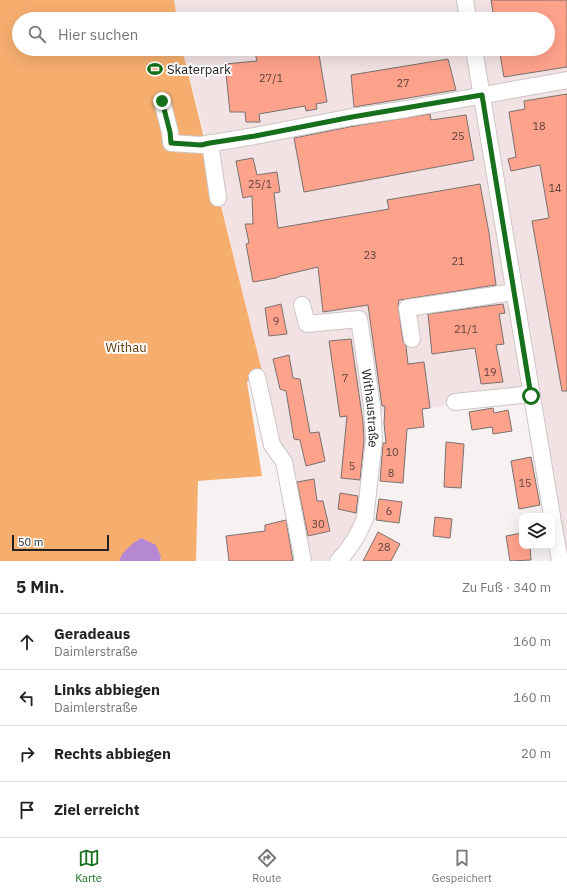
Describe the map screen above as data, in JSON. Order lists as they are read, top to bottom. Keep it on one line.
{"streets":{"street":["Withaustraße"]},"parks":["Withau"],"places":{"sports":["Skaterpark"]},"house_numbers":["27/1","27","18","25","25/1","14","23","21","9","21/1","19","7","10","5","8","15","6","30","28"],"scale_bar":"50 m","page":{"search":"Hier suchen","scale":"50 m","heading":["5 Min.","Zu Fuß · 340 m"],"list":[["Geradeaus","Daimlerstraße","160 m"],["Links abbiegen","Daimlerstraße","160 m"],["Rechts abbiegen","20 m"],"Ziel erreicht"],"nav":["Karte","Route","Gespeichert"]}}
